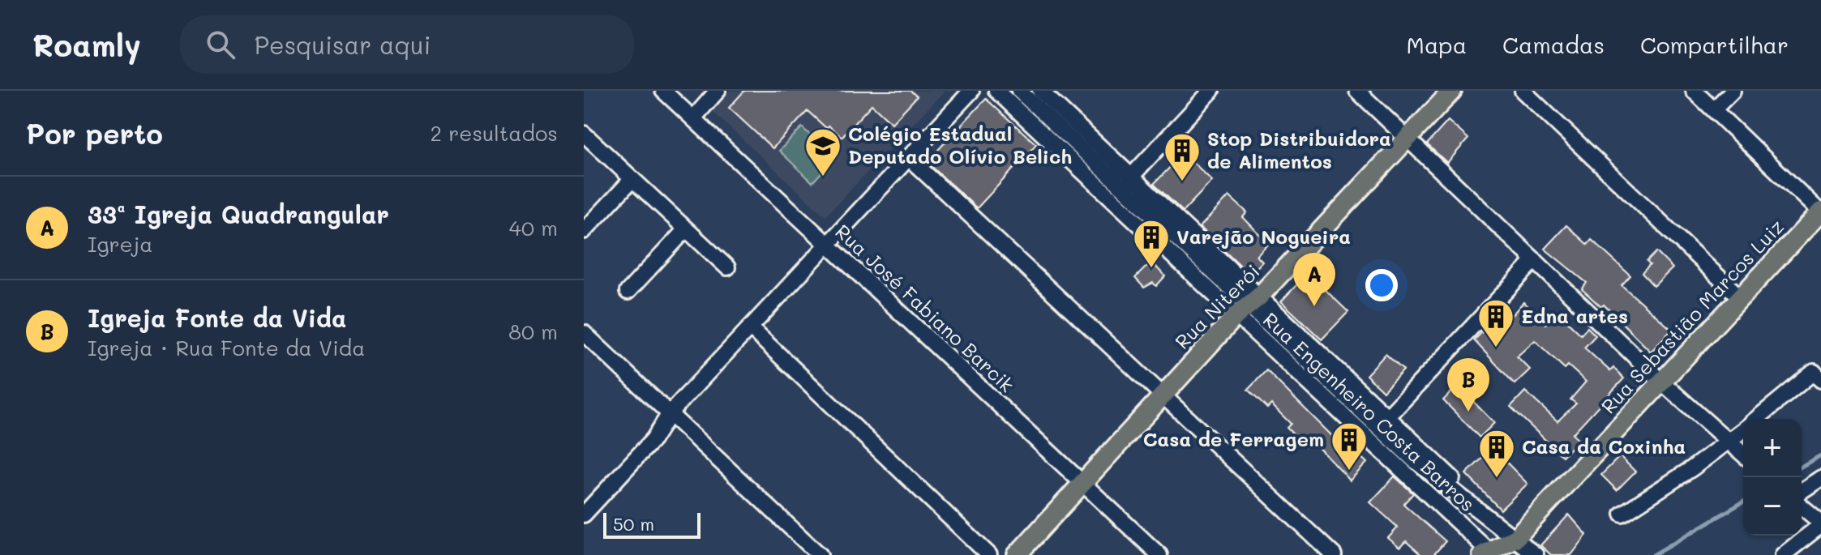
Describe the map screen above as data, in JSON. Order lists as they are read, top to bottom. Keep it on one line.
{"streets":{"main road":["Rua Niterói","Rua Sebastião Marcos Luiz"],"street":["Rua José Fabiano Barcik","Rua Engenheiro Costa Barros"]},"crossings":[["Rua Niterói","Rua José Fabiano Barcik"],["Rua Niterói","Rua Engenheiro Costa Barros"],["Rua Sebastião Marcos Luiz","Rua Engenheiro Costa Barros"]],"places":{"school or university":["Colégio Estadual Deputado Olívio Belich"],"building":["Stop Distribuidora de Alimentos","Varejão Nogueira","Edna artes","Casa de Ferragem","Casa da Coxinha"]},"scale_bar":"50 m","page":{"header":"Roamly","search":"Pesquisar aqui","nav":["Mapa","Camadas","Compartilhar"],"heading":["Por perto","2 resultados"],"list":[{"mark":"A","name":"33ª Igreja Quadrangular","note":"Igreja","value":"40 m"},{"mark":"B","name":"Igreja Fonte da Vida","note":"Igreja · Rua Fonte da Vida","value":"80 m"}],"pins":["A","B"],"map_buttons":["+","−"],"scale":"50 m"}}
